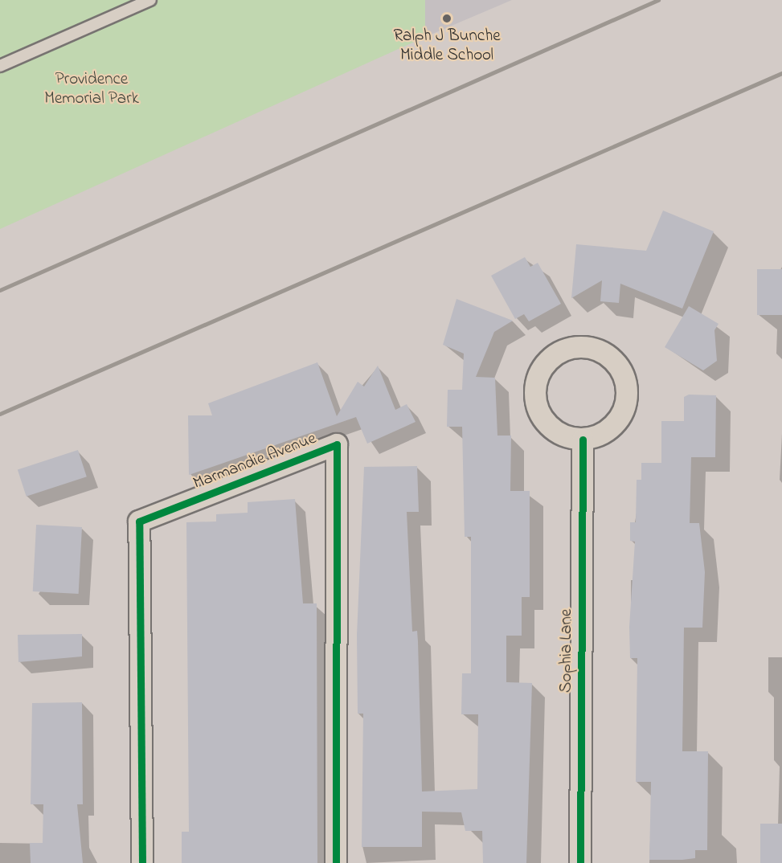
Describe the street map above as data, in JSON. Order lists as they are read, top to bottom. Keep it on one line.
{"streets":{"street":["Marmandie Avenue","Sophia Lane"]},"parks":["Providence Memorial Park"],"places":["Ralph J Bunche Middle School"]}
